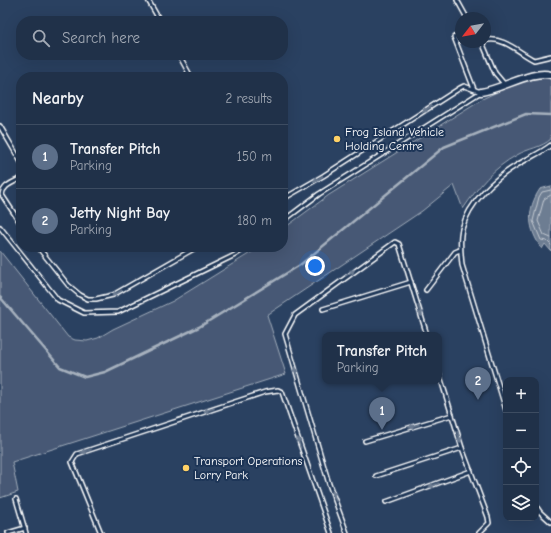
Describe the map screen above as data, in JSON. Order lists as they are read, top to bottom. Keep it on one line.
{"places":["Frog Island Vehicle Holding Centre","Transport Operations Lorry Park"],"north":"bottom left","page":{"search":"Search here","heading":["Nearby","2 results"],"list":[{"mark":"1","name":"Transfer Pitch","note":"Parking","value":"150 m"},{"mark":"2","name":"Jetty Night Bay","note":"Parking","value":"180 m"}],"popup":["Transfer Pitch","Parking"],"pins":["2","1"],"map_buttons":["+","−"]}}
